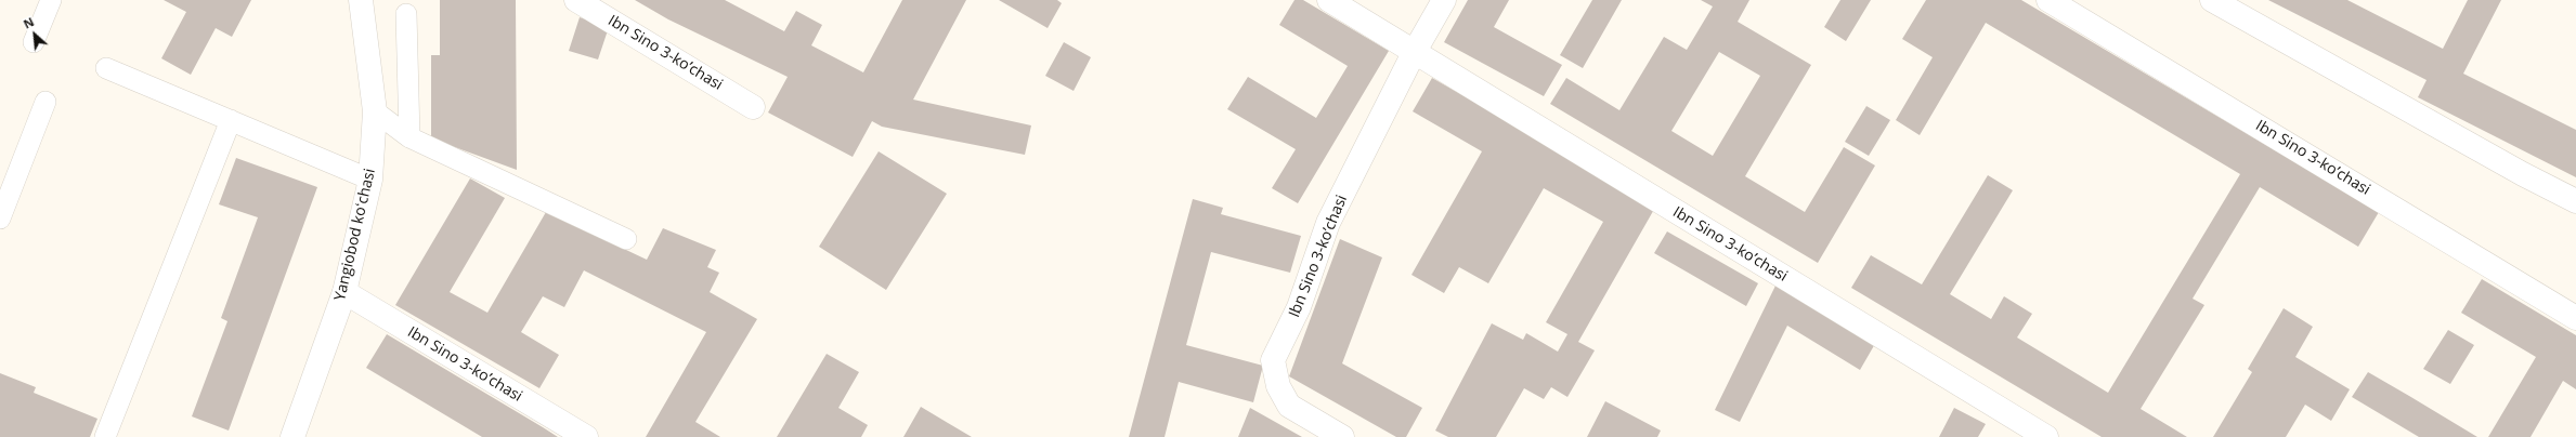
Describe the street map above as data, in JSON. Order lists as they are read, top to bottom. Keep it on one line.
{"streets":{"street":["Ibn Sino 3-koʼchasi","Yangiobod koʻchasi"]},"crossings":[["Ibn Sino 3-koʼchasi","Yangiobod koʻchasi"]],"north":"top left"}
